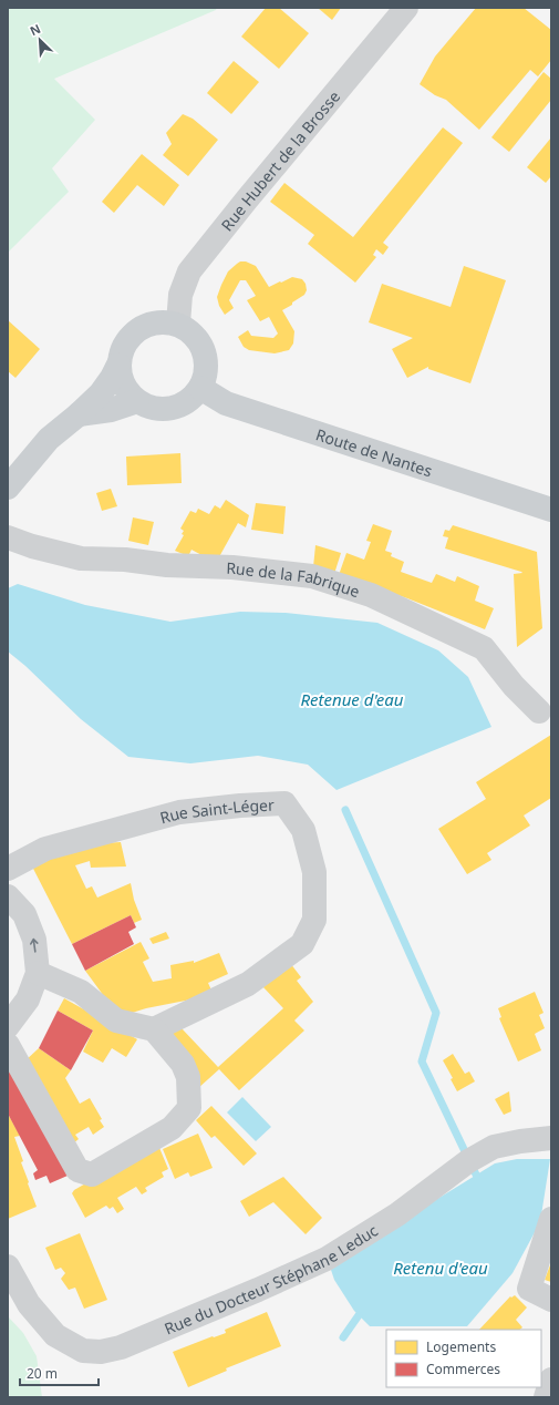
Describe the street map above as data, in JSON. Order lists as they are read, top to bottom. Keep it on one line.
{"streets":{"main road":["Route de Nantes"],"street":["Rue Hubert de la Brosse","Rue de la Fabrique","Rue Saint-Léger","Rue du Docteur Stéphane Leduc"]},"crossings":[["Rue Hubert de la Brosse","Route de Nantes"]],"water":["Retenue d'eau","Retenu d'eau"],"legend":["Logements","Commerces"],"scale_bar":"20 m","north":"top left"}
